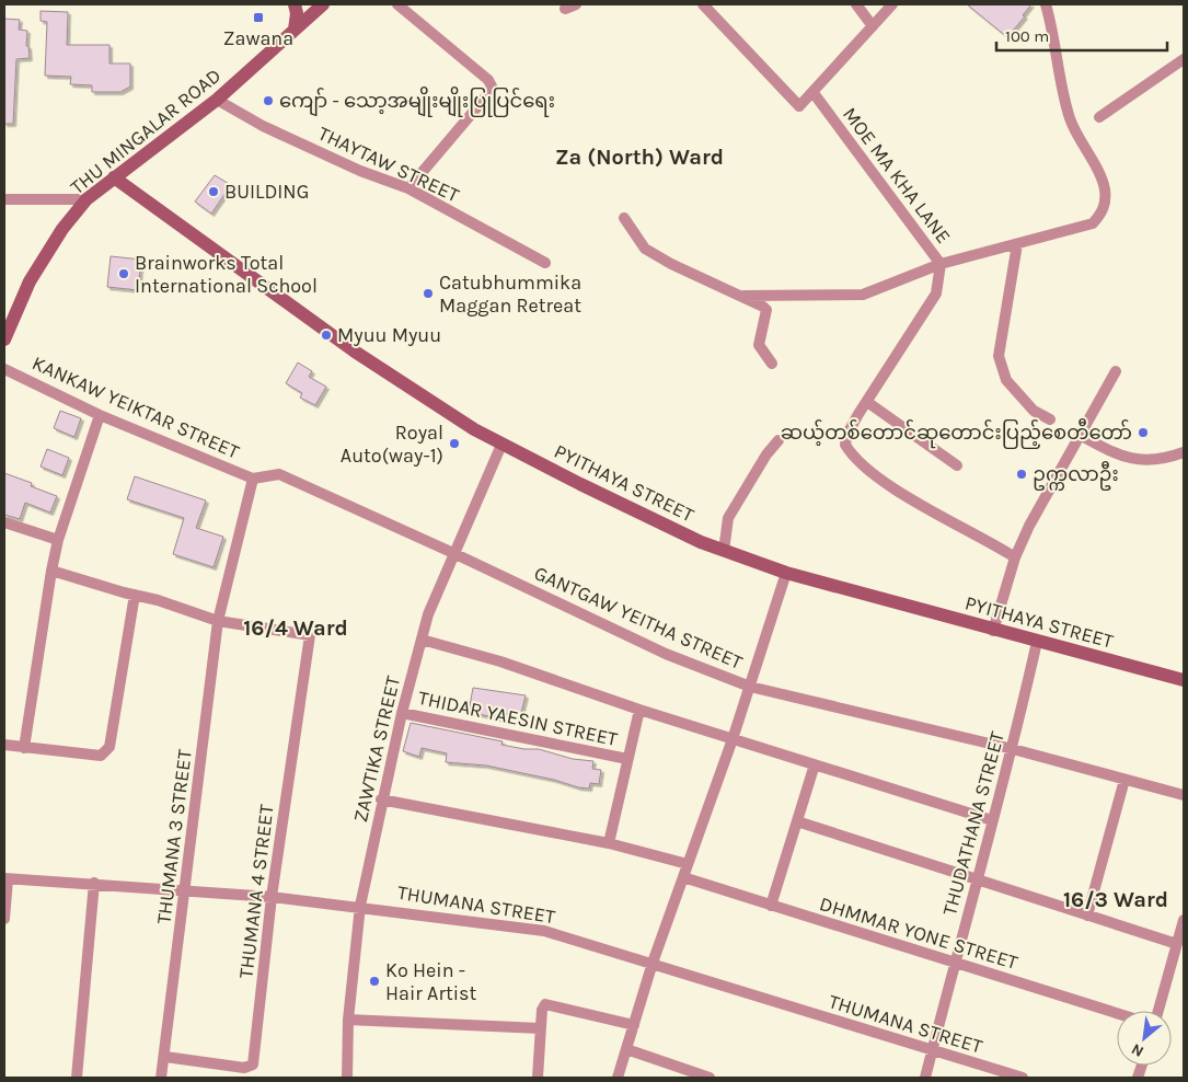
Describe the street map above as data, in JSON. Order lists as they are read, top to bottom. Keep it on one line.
{"streets":{"street":["THU MINGALAR ROAD","THAYTAW STREET","MOE MA KHA LANE","KANKAW YEIKTAR STREET","PYITHAYA STREET","GANTGAW YEITHA STREET","THIDAR YAESIN STREET","ZAWTIKA STREET","THUDATHANA STREET","THUMANA 3 STREET","THUMANA 4 STREET","THUMANA STREET","DHMMAR YONE STREET"]},"crossings":[["THU MINGALAR ROAD","THAYTAW STREET"],["THU MINGALAR ROAD","PYITHAYA STREET"],["KANKAW YEIKTAR STREET","GANTGAW YEITHA STREET"],["KANKAW YEIKTAR STREET","THUMANA 3 STREET"],["PYITHAYA STREET","ZAWTIKA STREET"],["PYITHAYA STREET","THUDATHANA STREET"],["GANTGAW YEITHA STREET","ZAWTIKA STREET"],["GANTGAW YEITHA STREET","THUDATHANA STREET"],["GANTGAW YEITHA STREET","THUMANA 3 STREET"],["THIDAR YAESIN STREET","ZAWTIKA STREET"],["ZAWTIKA STREET","THUMANA STREET"],["THUDATHANA STREET","THUMANA STREET"],["THUDATHANA STREET","DHMMAR YONE STREET"],["THUMANA 3 STREET","THUMANA 4 STREET"],["THUMANA 3 STREET","THUMANA STREET"],["THUMANA 4 STREET","THUMANA STREET"]],"districts":["Za (North) Ward","16/4 Ward","16/3 Ward"],"places":{"transit":["Zawana"],"other":["ကျော် - သော့အမျိုးမျိုးပြုပြင်ရေး","BUILDING","Brainworks Total International School","Catubhummika Maggan Retreat","Myuu Myuu","ဆယ့်တစ်တောင်ဆုတောင်းပြည့်စေတီတော်","Royal Auto(way-1)","ဥက္ကလာဦး","Ko Hein - Hair Artist"]},"scale_bar":"100 m","north":"bottom left"}
